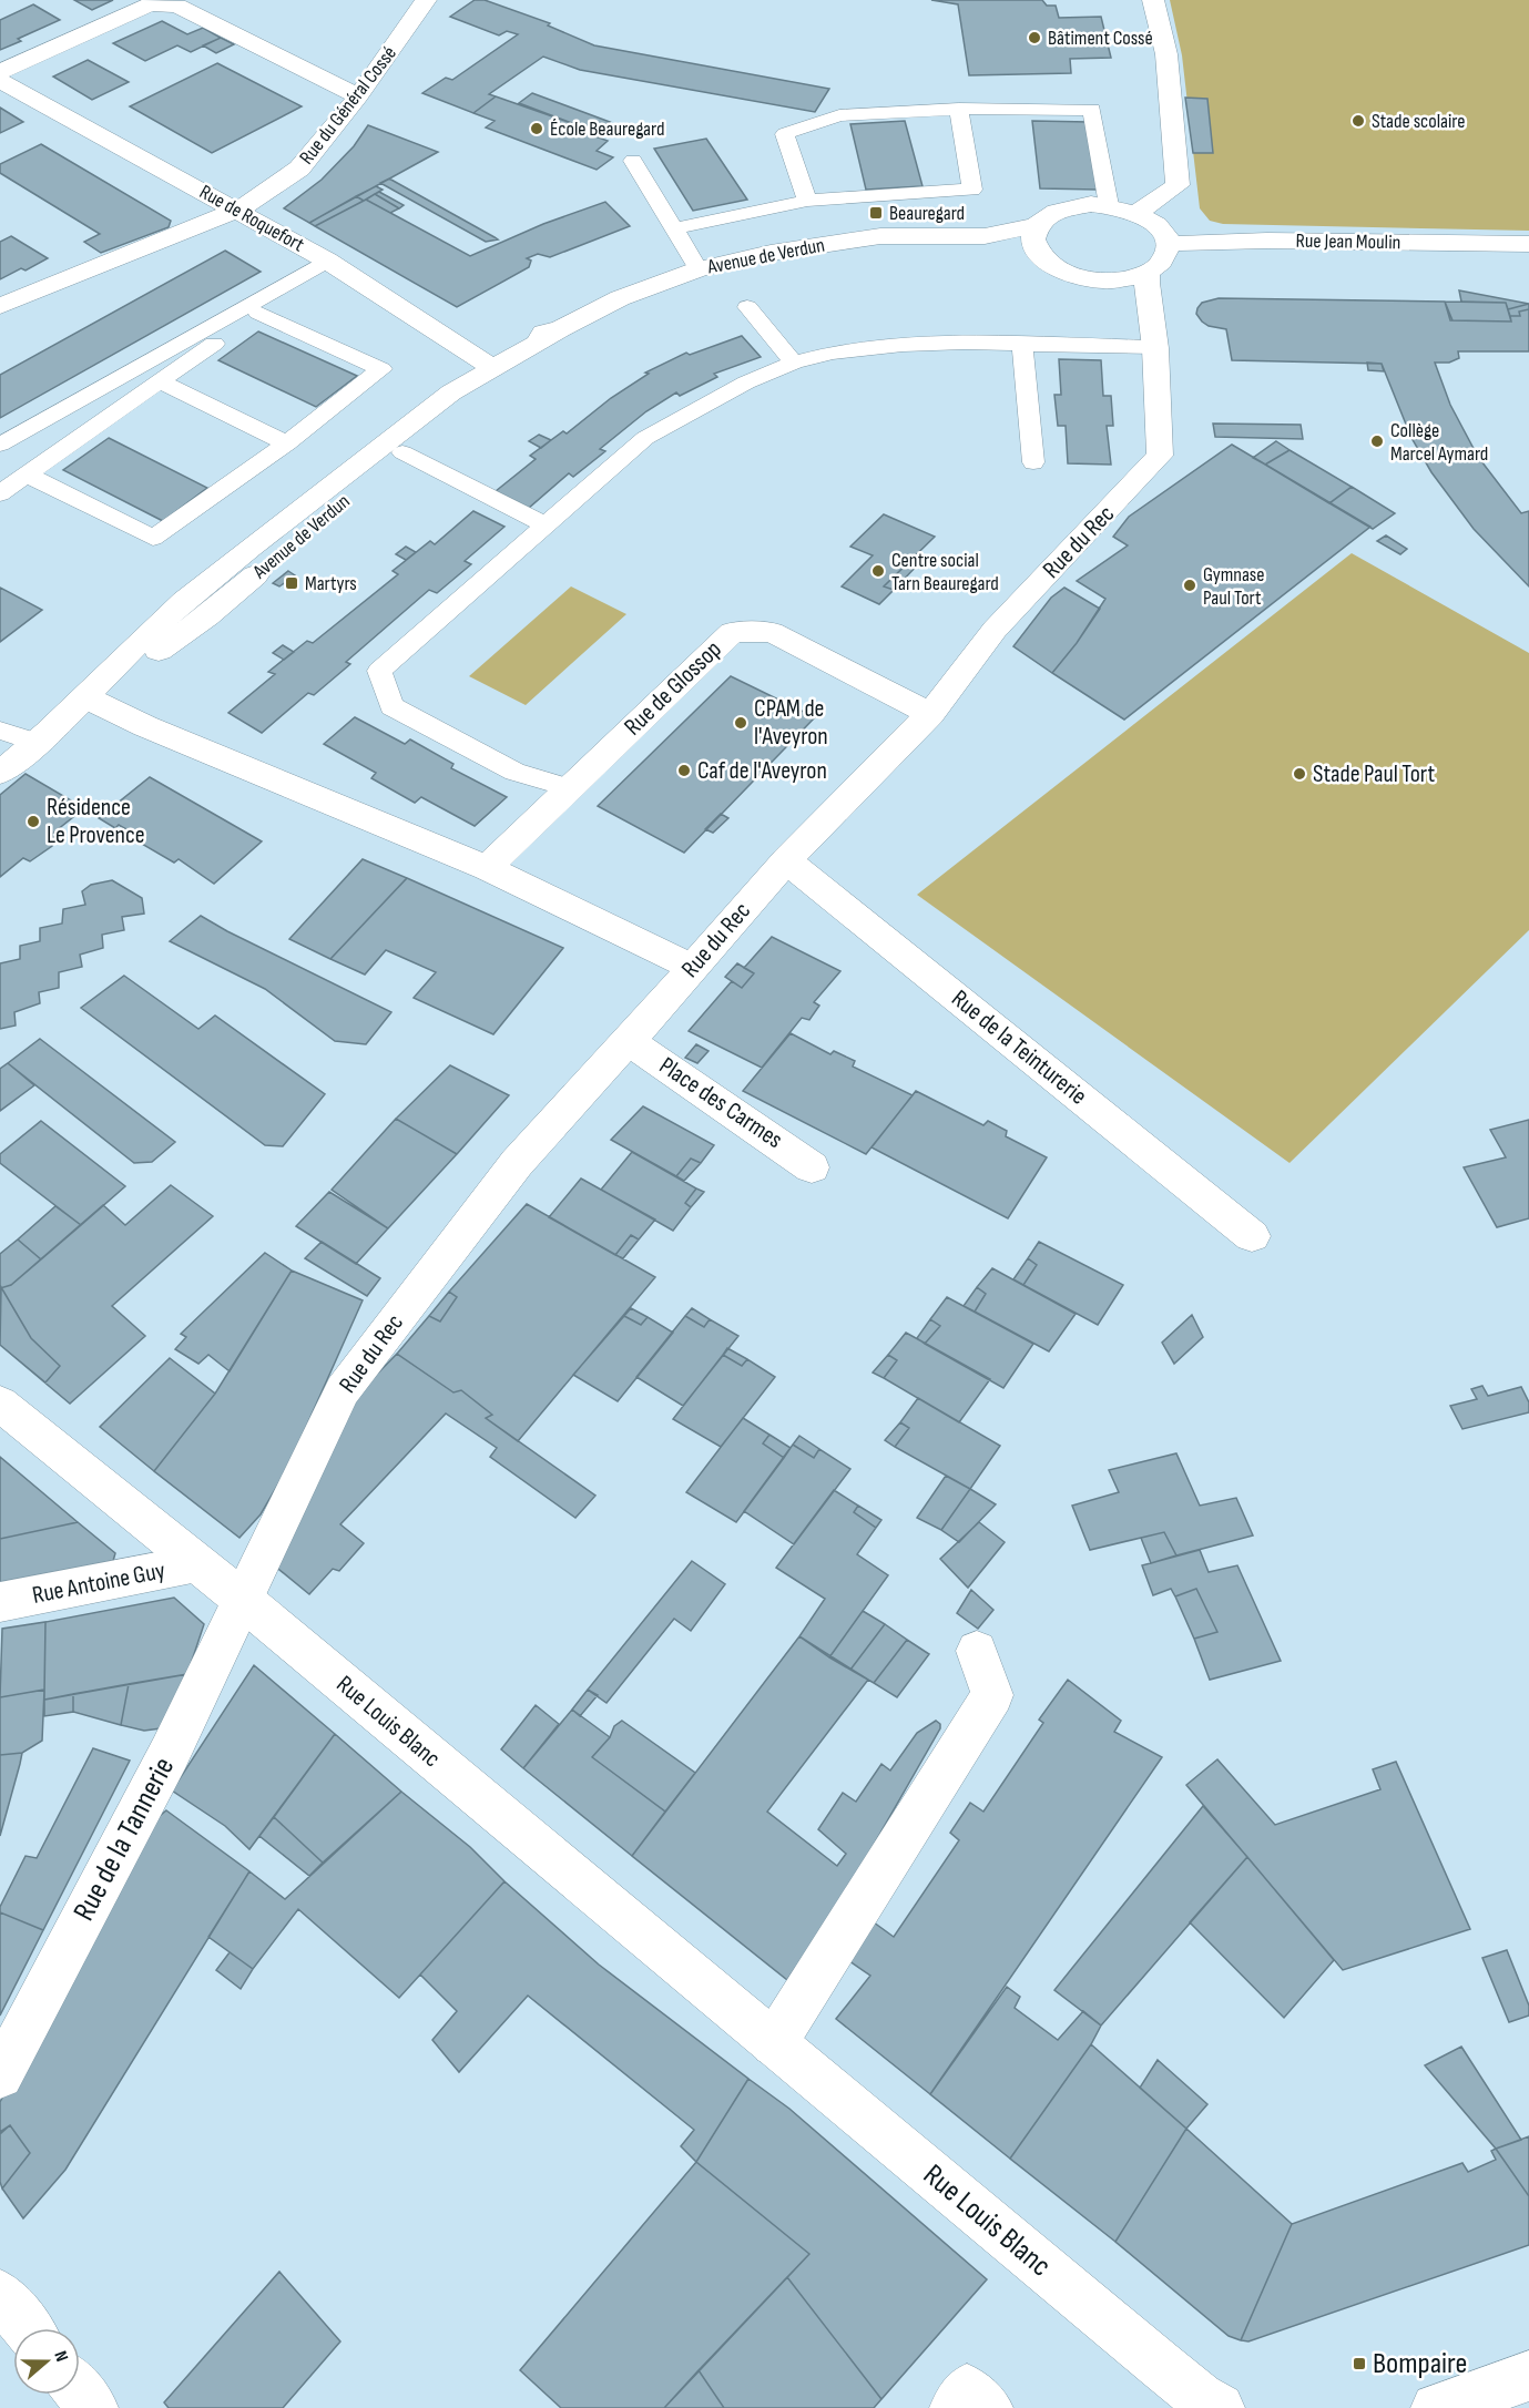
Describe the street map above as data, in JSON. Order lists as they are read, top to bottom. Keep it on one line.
{"streets":{"street":["Rue du Général Cossé","Rue de Roquefort","Rue Jean Moulin","Avenue de Verdun","Rue du Rec","Rue de Glossop","Rue de la Teinturerie","Place des Carmes","Rue Antoine Guy","Rue Louis Blanc","Rue de la Tannerie"]},"crossings":[["Rue du Général Cossé","Rue de Roquefort"],["Rue de Roquefort","Avenue de Verdun"],["Avenue de Verdun","Rue du Rec"],["Rue du Rec","Rue de Glossop"],["Rue du Rec","Rue de la Teinturerie"],["Rue du Rec","Place des Carmes"],["Rue du Rec","Rue Louis Blanc"],["Rue du Rec","Rue de la Tannerie"],["Rue Antoine Guy","Rue Louis Blanc"],["Rue Louis Blanc","Rue de la Tannerie"]],"places":{"other":["Bâtiment Cossé","Stade scolaire","École Beauregard","Collège Marcel Aymard","Centre social Tarn Beauregard","Gymnase Paul Tort","CPAM de l'Aveyron","Caf de l'Aveyron","Stade Paul Tort","Résidence Le Provence"],"transit":["Beauregard","Martyrs","Bompaire"]},"north":"right"}
